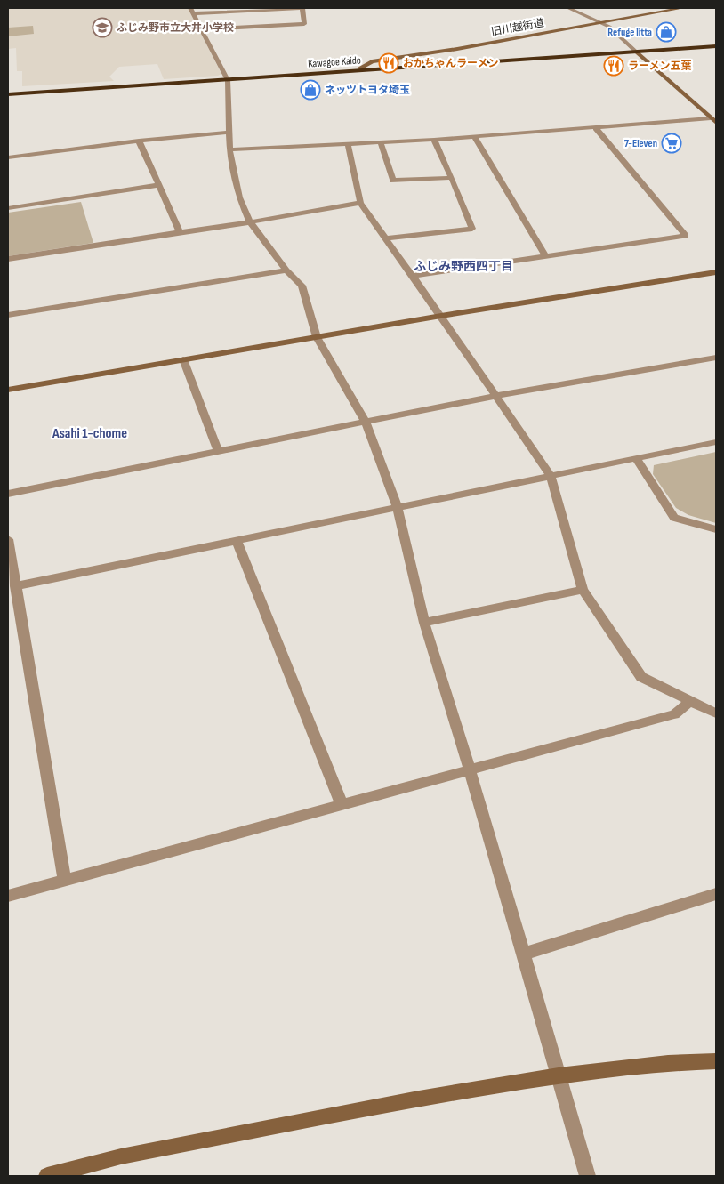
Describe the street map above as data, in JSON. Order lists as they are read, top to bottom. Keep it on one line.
{"streets":{"highway":["Kawagoe Kaido"],"street":["旧川越街道"]},"crossings":[["旧川越街道","Kawagoe Kaido"]],"districts":["ふじみ野西四丁目","Asahi 1-chome"],"places":{"school or university":["ふじみ野市立大井小学校"],"shop":["Refuge litta","ネッツトヨタ埼玉"],"restaurant":["おかちゃんラーメン","ラーメン五葉"],"supermarket":["7-Eleven"]}}
